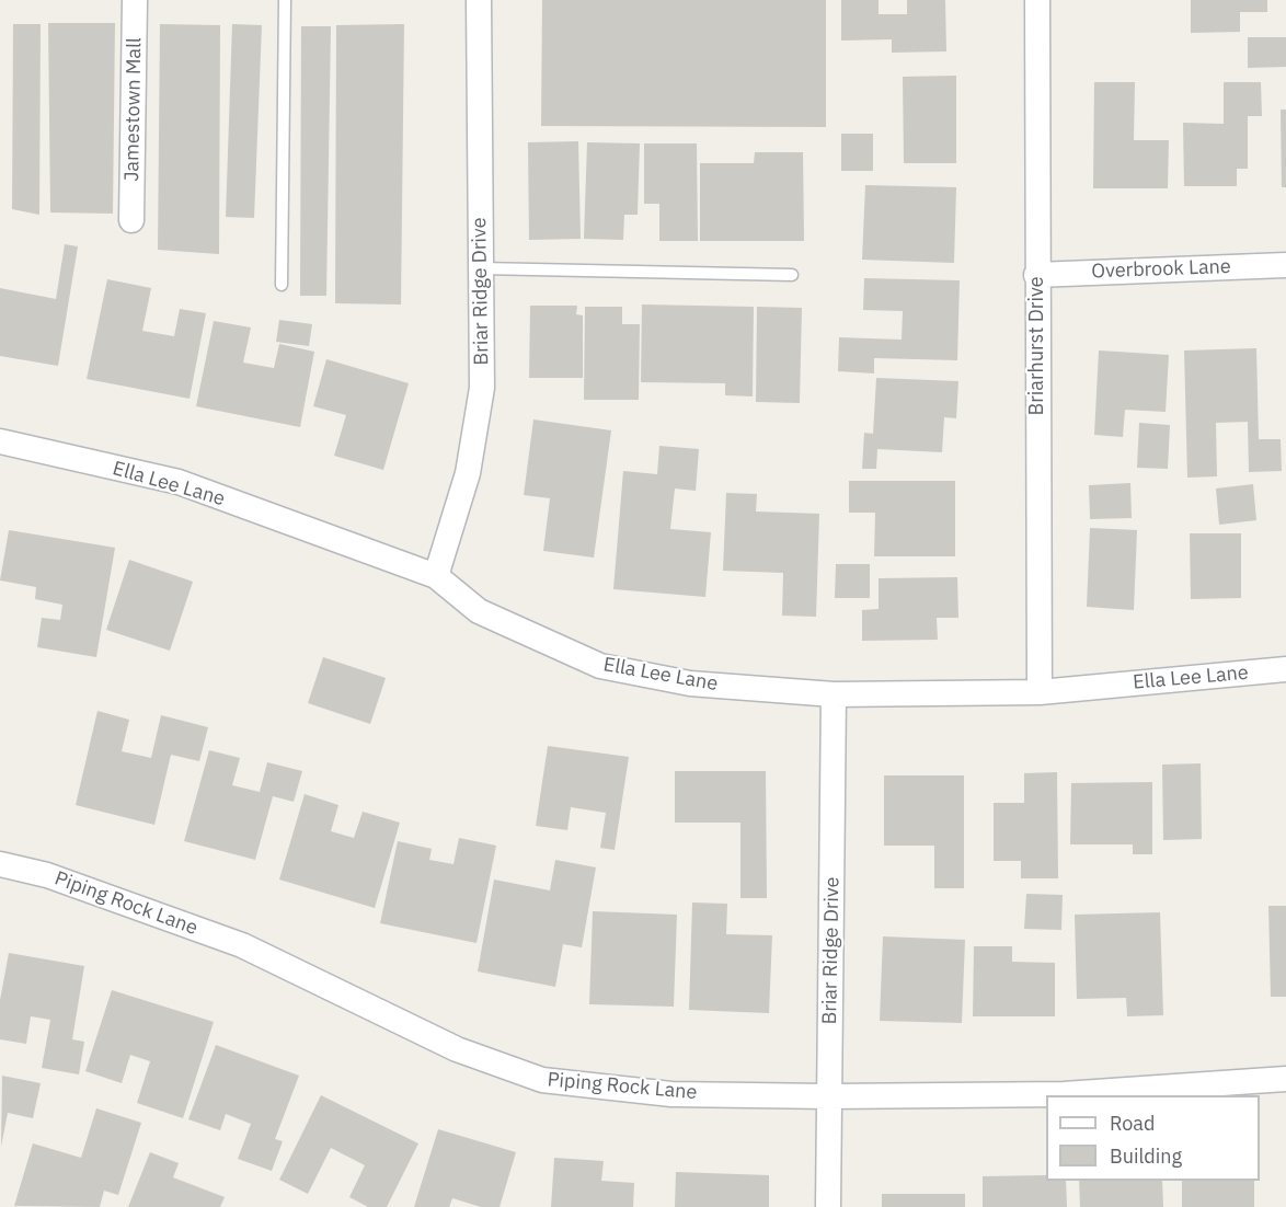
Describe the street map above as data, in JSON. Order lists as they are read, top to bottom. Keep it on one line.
{"streets":{"street":["Jamestown Mall","Overbrook Lane","Briar Ridge Drive","Briarhurst Drive","Ella Lee Lane","Piping Rock Lane"]},"crossings":[["Overbrook Lane","Briarhurst Drive"],["Briar Ridge Drive","Ella Lee Lane"],["Briar Ridge Drive","Piping Rock Lane"],["Briarhurst Drive","Ella Lee Lane"]],"legend":["Road","Building"]}
